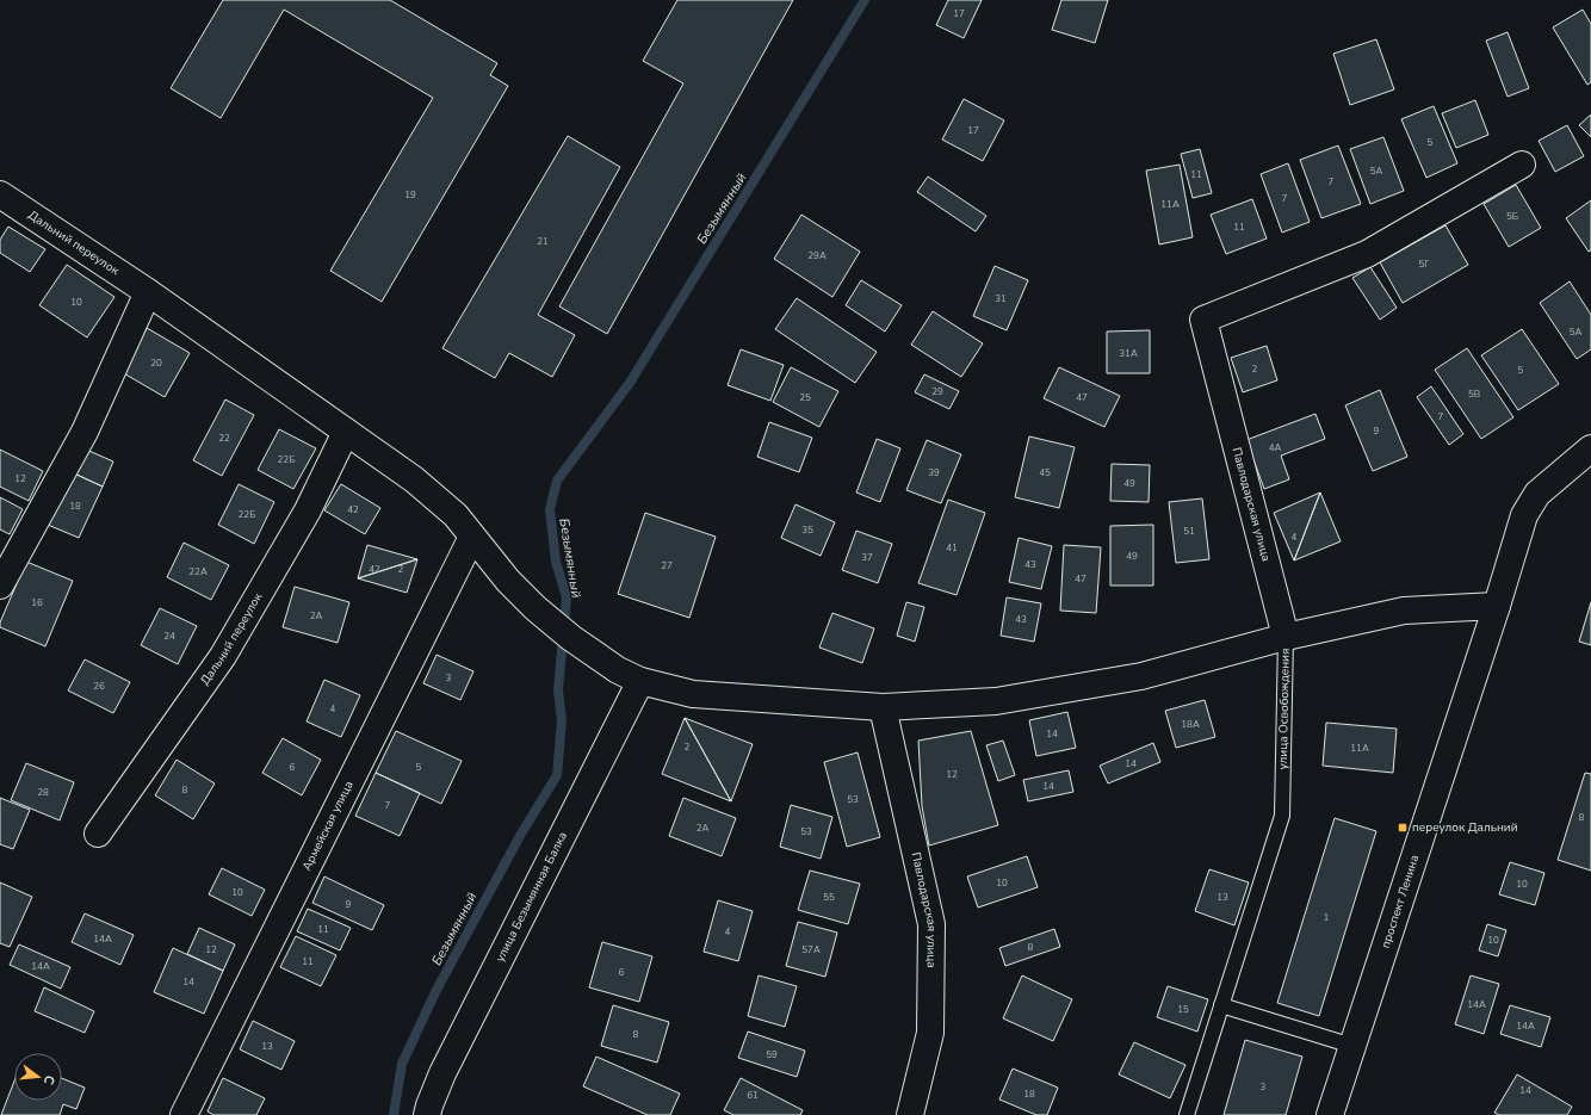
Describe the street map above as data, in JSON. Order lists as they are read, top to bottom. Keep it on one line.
{"streets":{"street":["Дальний переулок","Павлодарская улица","улица Освобождения","Армейская улица","улица Безымянная Балка","проспект Ленина"]},"crossings":[["Дальний переулок","Армейская улица"],["Дальний переулок","улица Безымянная Балка"],["Павлодарская улица","улица Освобождения"],["улица Освобождения","проспект Ленина"]],"water":["Безымянный"],"places":{"transit":["переулок Дальний"]},"house_numbers":["17","17","5","5А","11","7","19","7","11А","5Б","11","21","29А","5Г","31","10","5А","31А","20","2","5","29","5В","25","47","7","9","22","4А","22Б","39","45","12","49","18","42","22Б","35","51","4","41","49","37","43","27","42","2","22А","47","16","2А","43","24","3","26","4","18А","14","2","11А","14","6","5","12","14","8","28","53","7","8","2А","53","10","10","10","55","13","9","1","11","4","14А","10","8","12","57А","11","14А","6","14","14А","15","14А","8","13","59","3","14","18","61"],"north":"right"}
